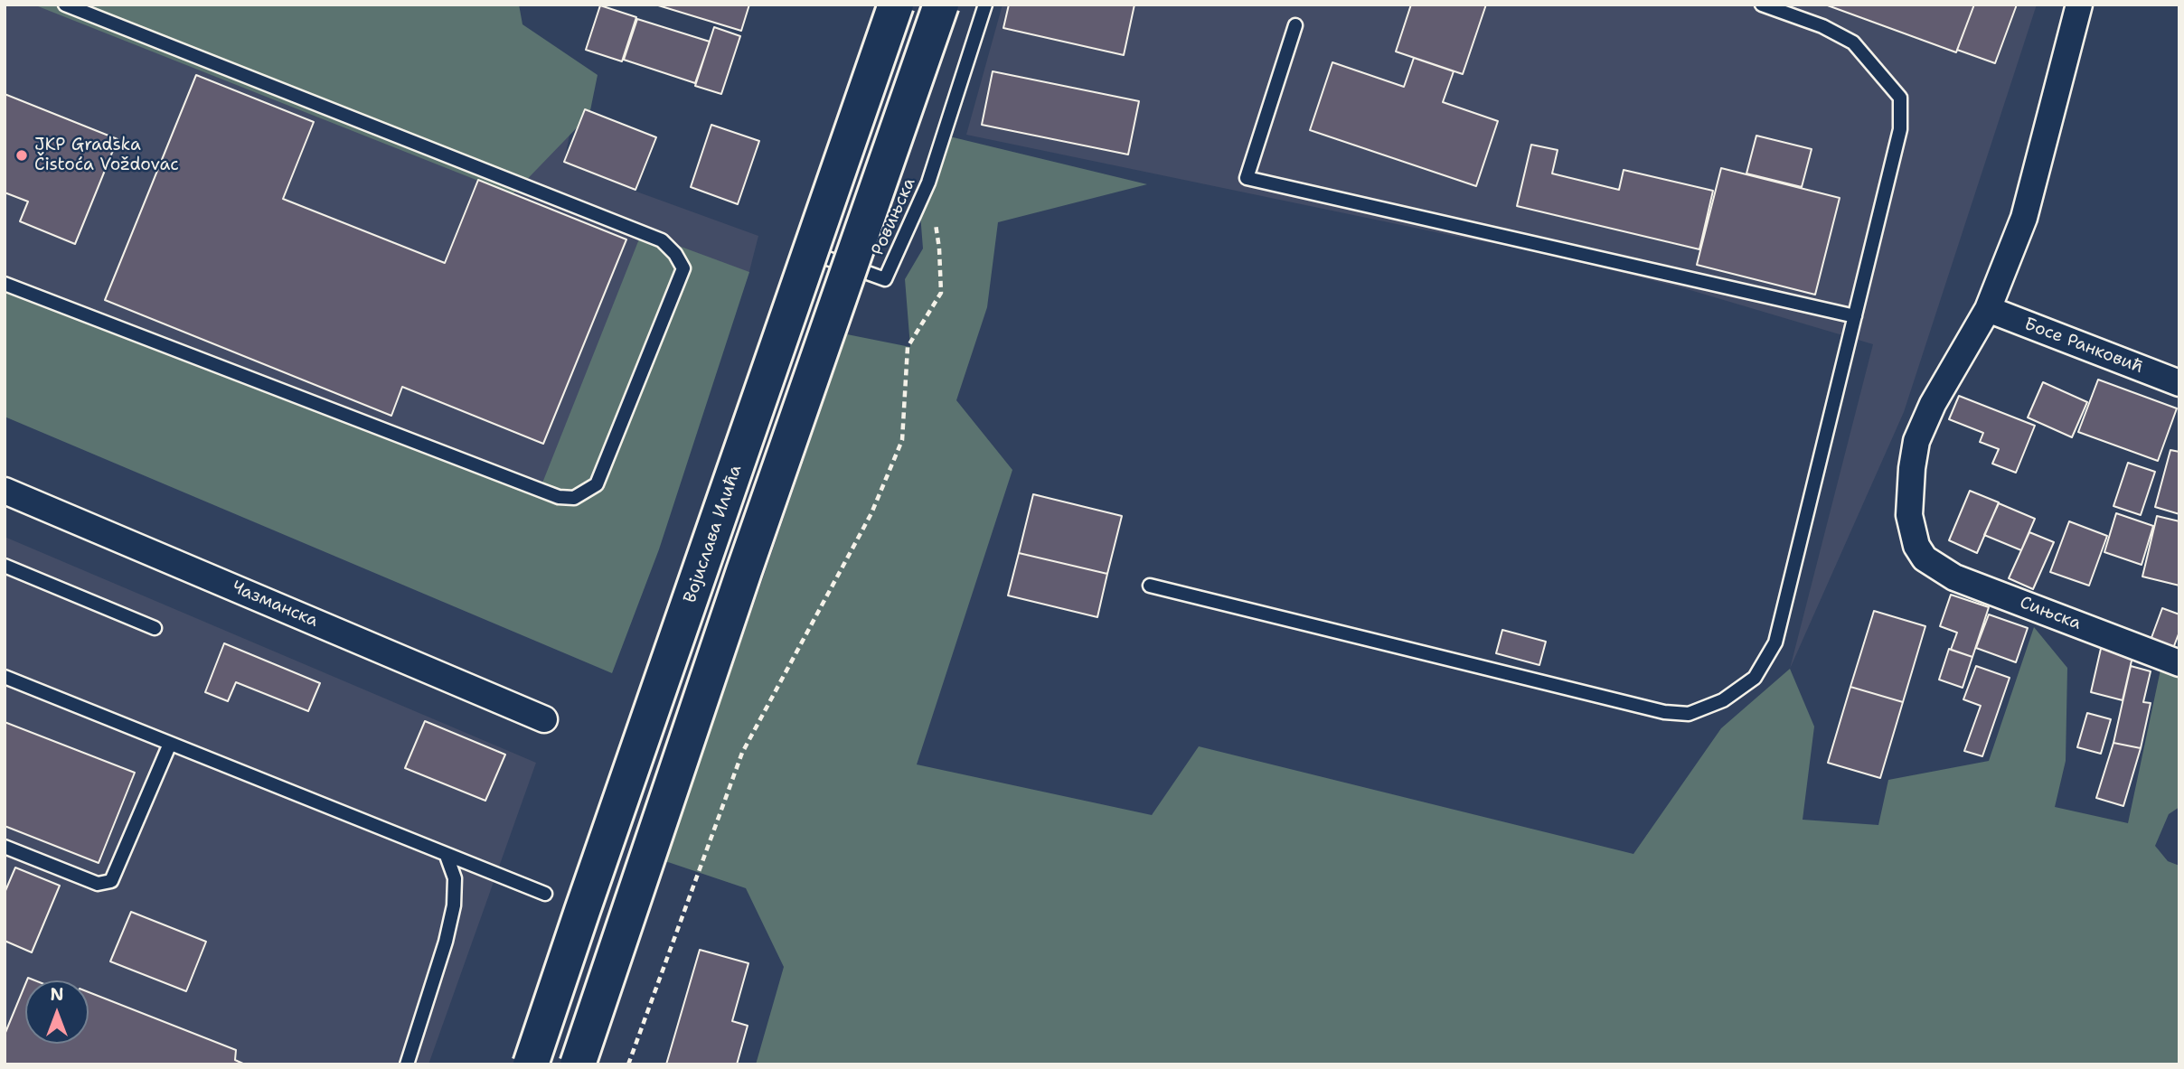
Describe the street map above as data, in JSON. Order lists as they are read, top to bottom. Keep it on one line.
{"streets":{"main road":["Војислава Илића"],"street":["Босе Ранковић","Чазманска","Сињска"],"lane":["Ровињска"]},"crossings":[["Босе Ранковић","Сињска"]],"places":["JKP Gradska Čistoća Voždovac"],"north":"top"}
